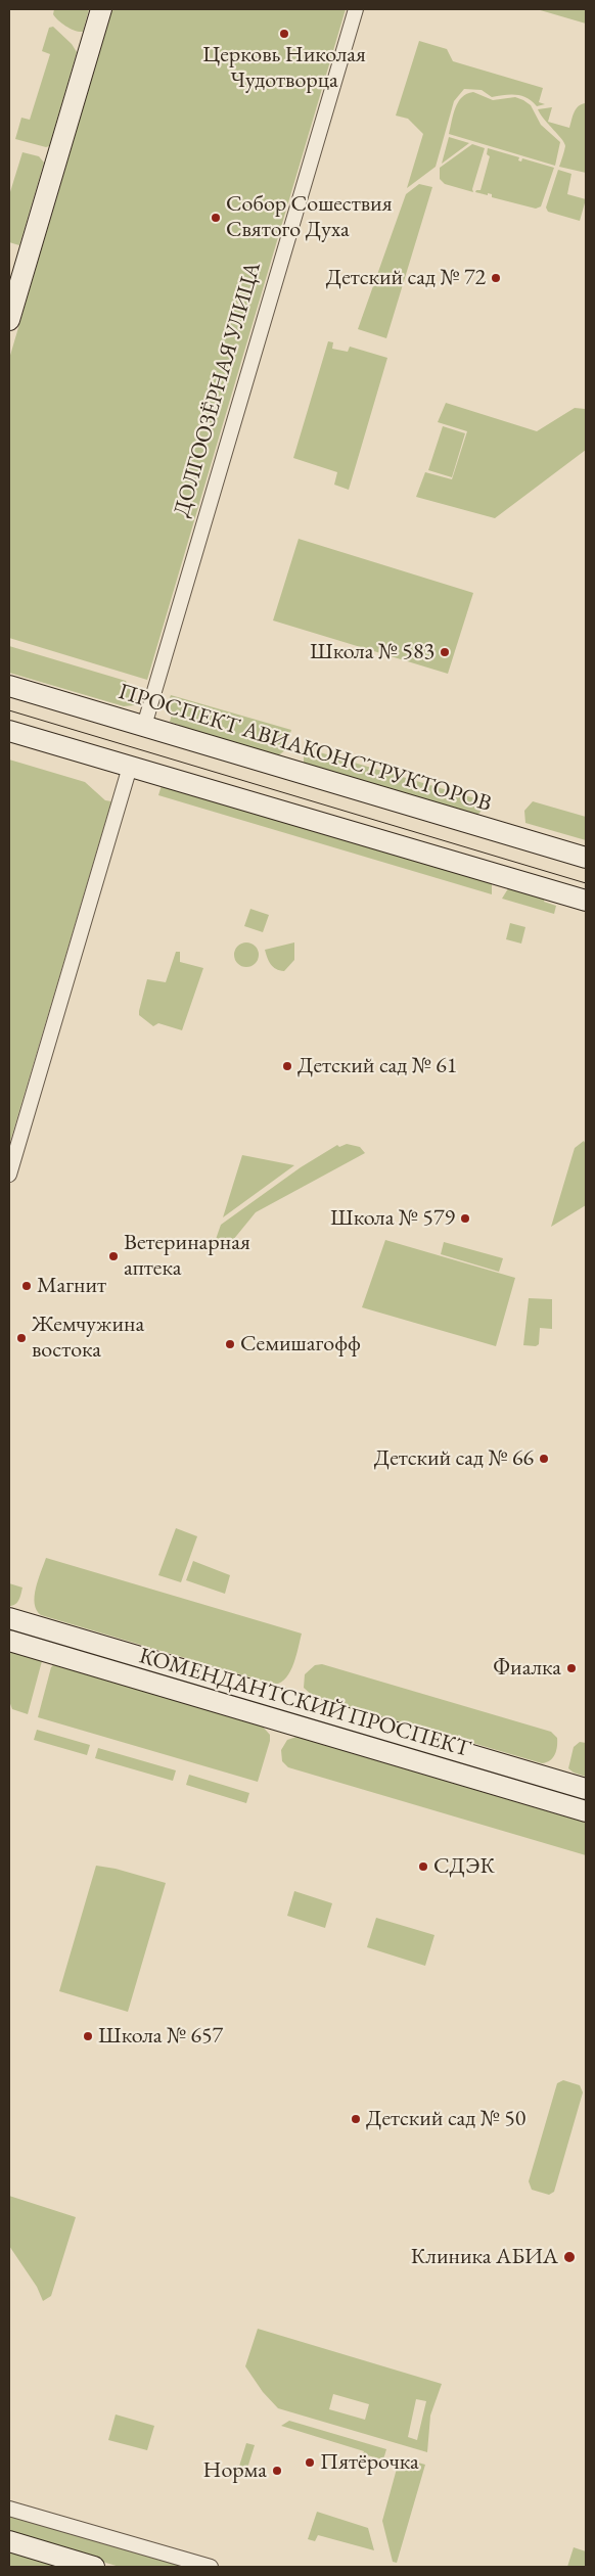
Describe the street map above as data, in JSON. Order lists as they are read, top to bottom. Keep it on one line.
{"streets":{"main road":["ПРОСПЕКТ АВИАКОНСТРУКТОРОВ","КОМЕНДАНТСКИЙ ПРОСПЕКТ"],"street":["ДОЛГООЗЁРНАЯ УЛИЦА"]},"crossings":[["ДОЛГООЗЁРНАЯ УЛИЦА","ПРОСПЕКТ АВИАКОНСТРУКТОРОВ"]],"places":["Церковь Николая Чудотворца","Собор Сошествия Святого Духа","Детский сад № 72","Школа № 583","Детский сад № 61","Школа № 579","Ветеринарная аптека","Магнит","Жемчужина востока","Семишагофф","Детский сад № 66","Фиалка","СДЭК","Школа № 657","Детский сад № 50","Клиника АБИА","Пятёрочка","Норма"]}
